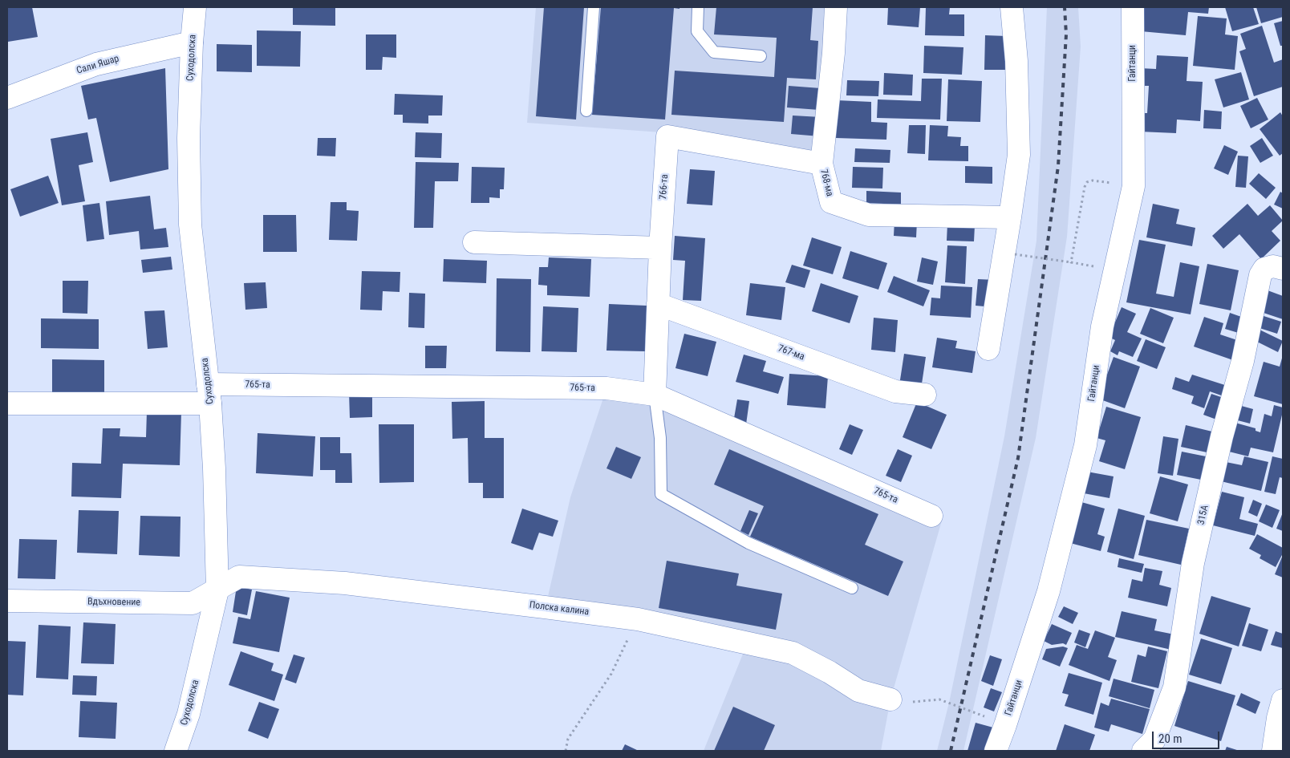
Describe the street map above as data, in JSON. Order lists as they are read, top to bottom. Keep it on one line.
{"streets":{"street":["Суходолска","Гайтанци","Сали Яшар","768-ма","766-та","767-ма","765-та","315А","Вдъхновение","Полска калина"]},"crossings":[["Суходолска","Сали Яшар"],["Суходолска","765-та"],["Суходолска","Вдъхновение"],["Суходолска","Полска калина"],["768-ма","766-та"],["766-та","767-ма"],["766-та","765-та"],["Вдъхновение","Полска калина"]],"scale_bar":"20 m"}
